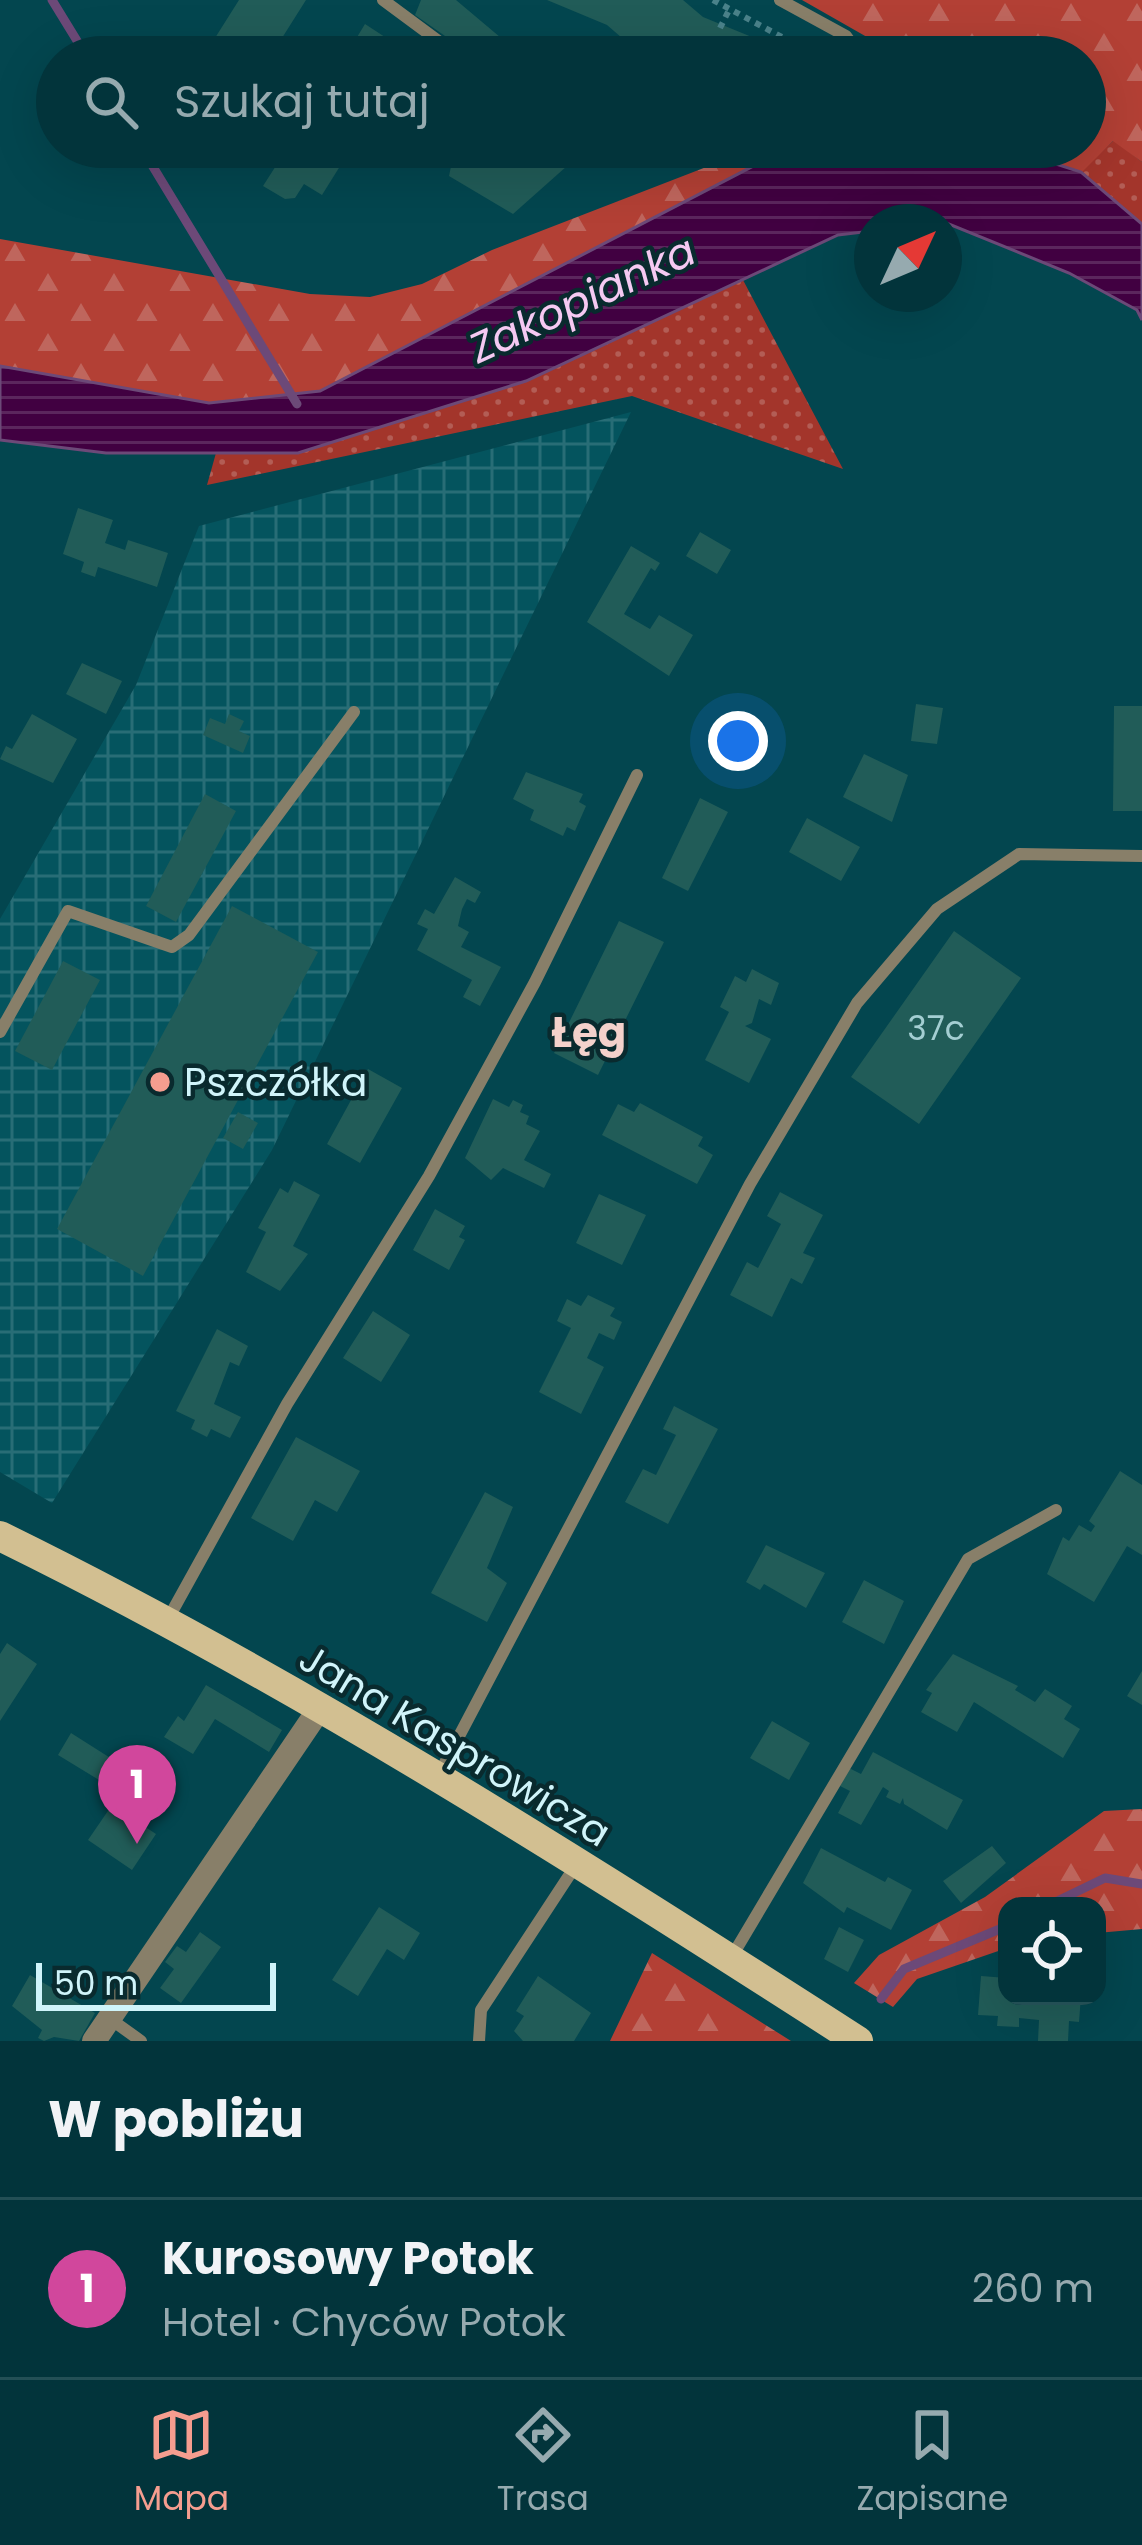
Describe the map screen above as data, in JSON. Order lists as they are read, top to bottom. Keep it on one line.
{"streets":{"main road":["Jana Kasprowicza"]},"districts":["Łęg"],"water":["Zakopianka"],"places":["Pszczółka"],"house_numbers":["37c"],"scale_bar":"50 m","north":"top right","page":{"search":"Szukaj tutaj","pins":"1","scale":"50 m","heading":"W pobliżu","list":[{"mark":"1","name":"Kurosowy Potok","note":"Hotel · Chyców Potok","value":"260 m"}],"nav":["Mapa","Trasa","Zapisane"]}}
